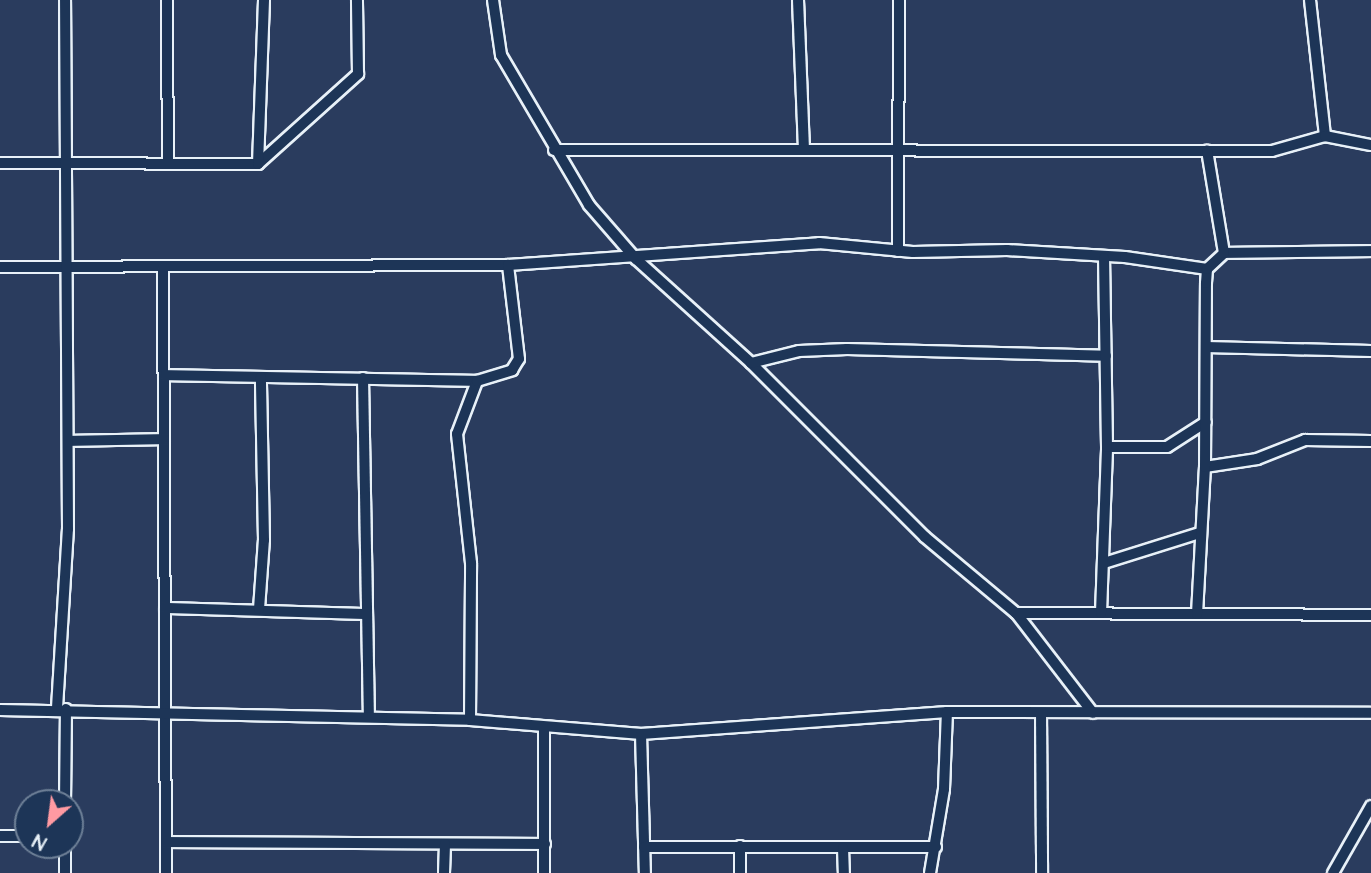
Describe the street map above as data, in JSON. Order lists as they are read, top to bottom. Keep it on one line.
{"north":"bottom left"}
